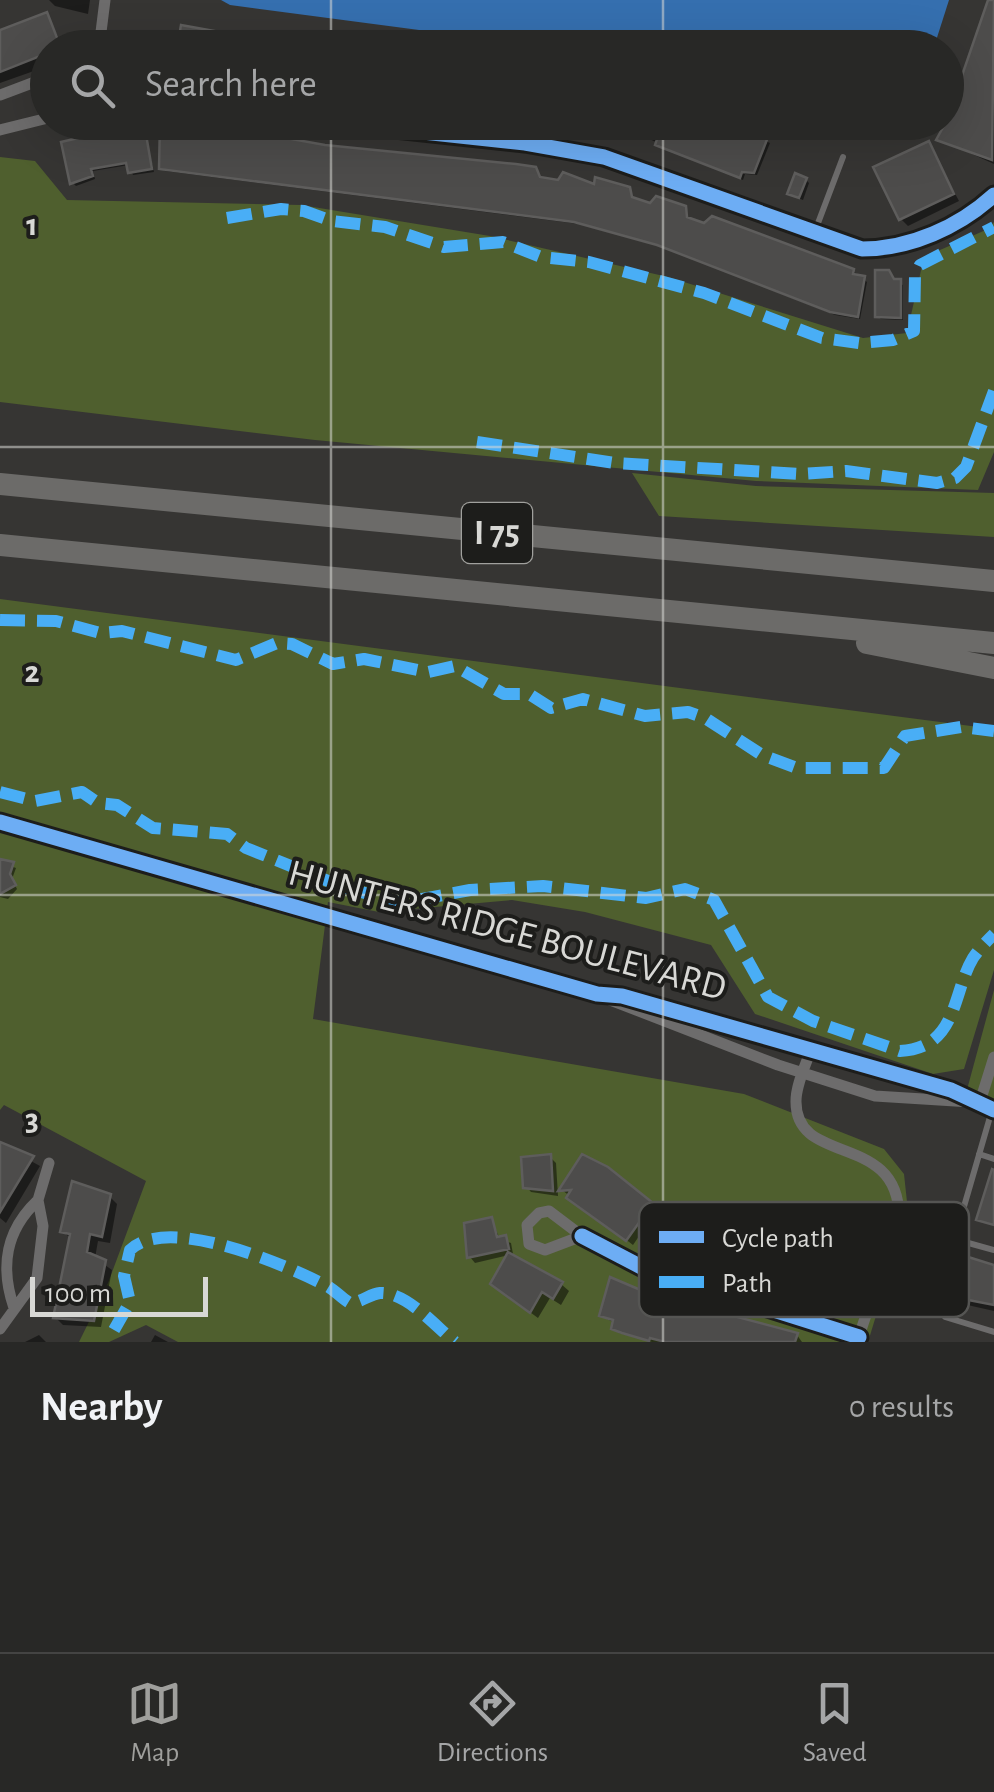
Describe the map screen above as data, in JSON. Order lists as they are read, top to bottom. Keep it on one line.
{"streets":{"highway":["I 75"],"street":["HUNTERS RIDGE BOULEVARD"]},"legend":["Cycle path","Path"],"scale_bar":"100 m","page":{"search":"Search here","scale":"100 m","heading":["Nearby","0 results"],"nav":["Map","Directions","Saved"]},"grid":{"rows":["1","2","3"]}}
